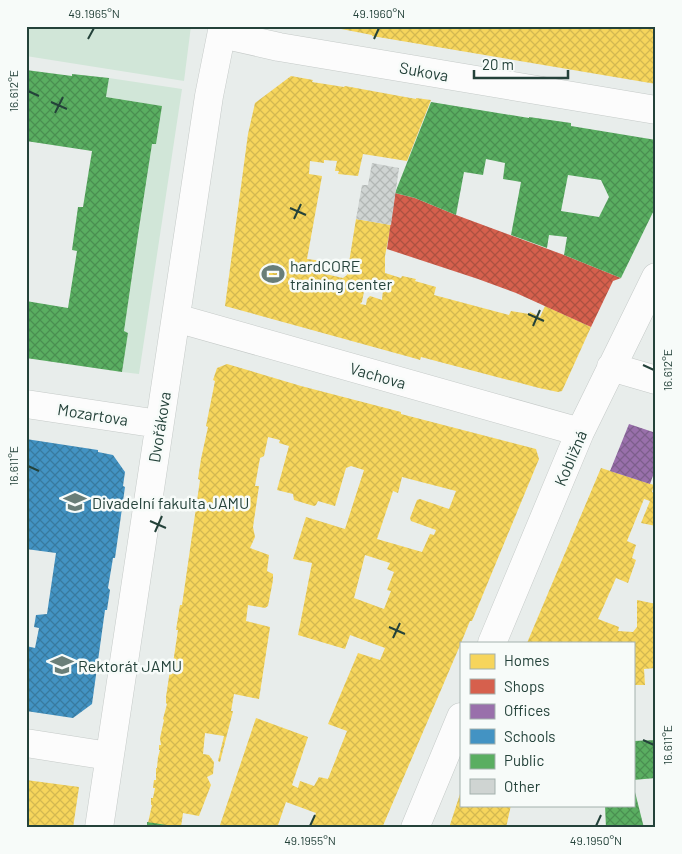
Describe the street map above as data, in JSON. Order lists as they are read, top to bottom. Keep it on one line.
{"streets":{"street":["Sukova","Vachova","Mozartova","Dvořákova","Kobližná"]},"crossings":[["Sukova","Dvořákova"],["Vachova","Dvořákova"],["Vachova","Kobližná"],["Mozartova","Dvořákova"]],"places":{"sports":["hardCORE training center"],"school or university":["Divadelní fakulta JAMU","Rektorát JAMU"]},"legend":["Homes","Shops","Offices","Schools","Public","Other"],"scale_bar":"20 m","coordinates":["49.1965°N","49.1960°N","16.612°E","16.611°E","49.1955°N","49.1950°N"]}
